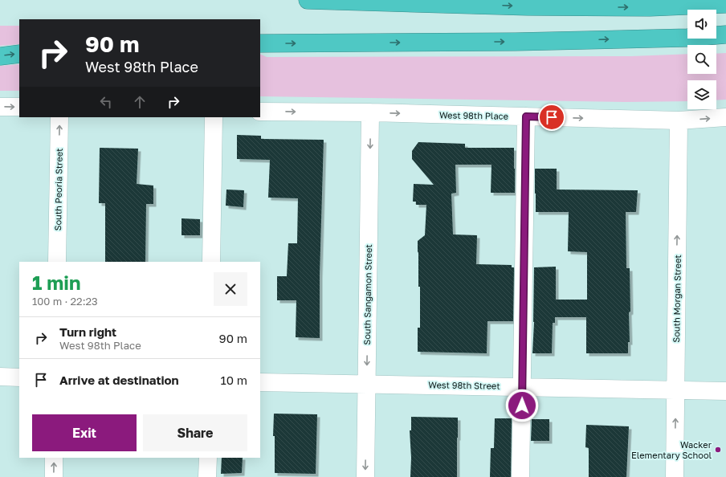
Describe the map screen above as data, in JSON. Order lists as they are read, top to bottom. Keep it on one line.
{"streets":{"street":["West 98th Place","South Peoria Street","South Sangamon Street","South Morgan Street","West 98th Street"]},"crossings":[["West 98th Place","South Sangamon Street"],["West 98th Place","South Morgan Street"],["South Sangamon Street","West 98th Street"],["South Morgan Street","West 98th Street"]],"one_way":["West 98th Place"],"places":["Wacker Elementary School"],"page":{"turn":["90 m","West 98th Place"],"heading":["1 min","100 m · 22:23"],"list":[{"name":"Turn right","note":"West 98th Place","value":"90 m"},{"name":"Arrive at destination","value":"10 m"}],"buttons":["Exit","Share"]}}
